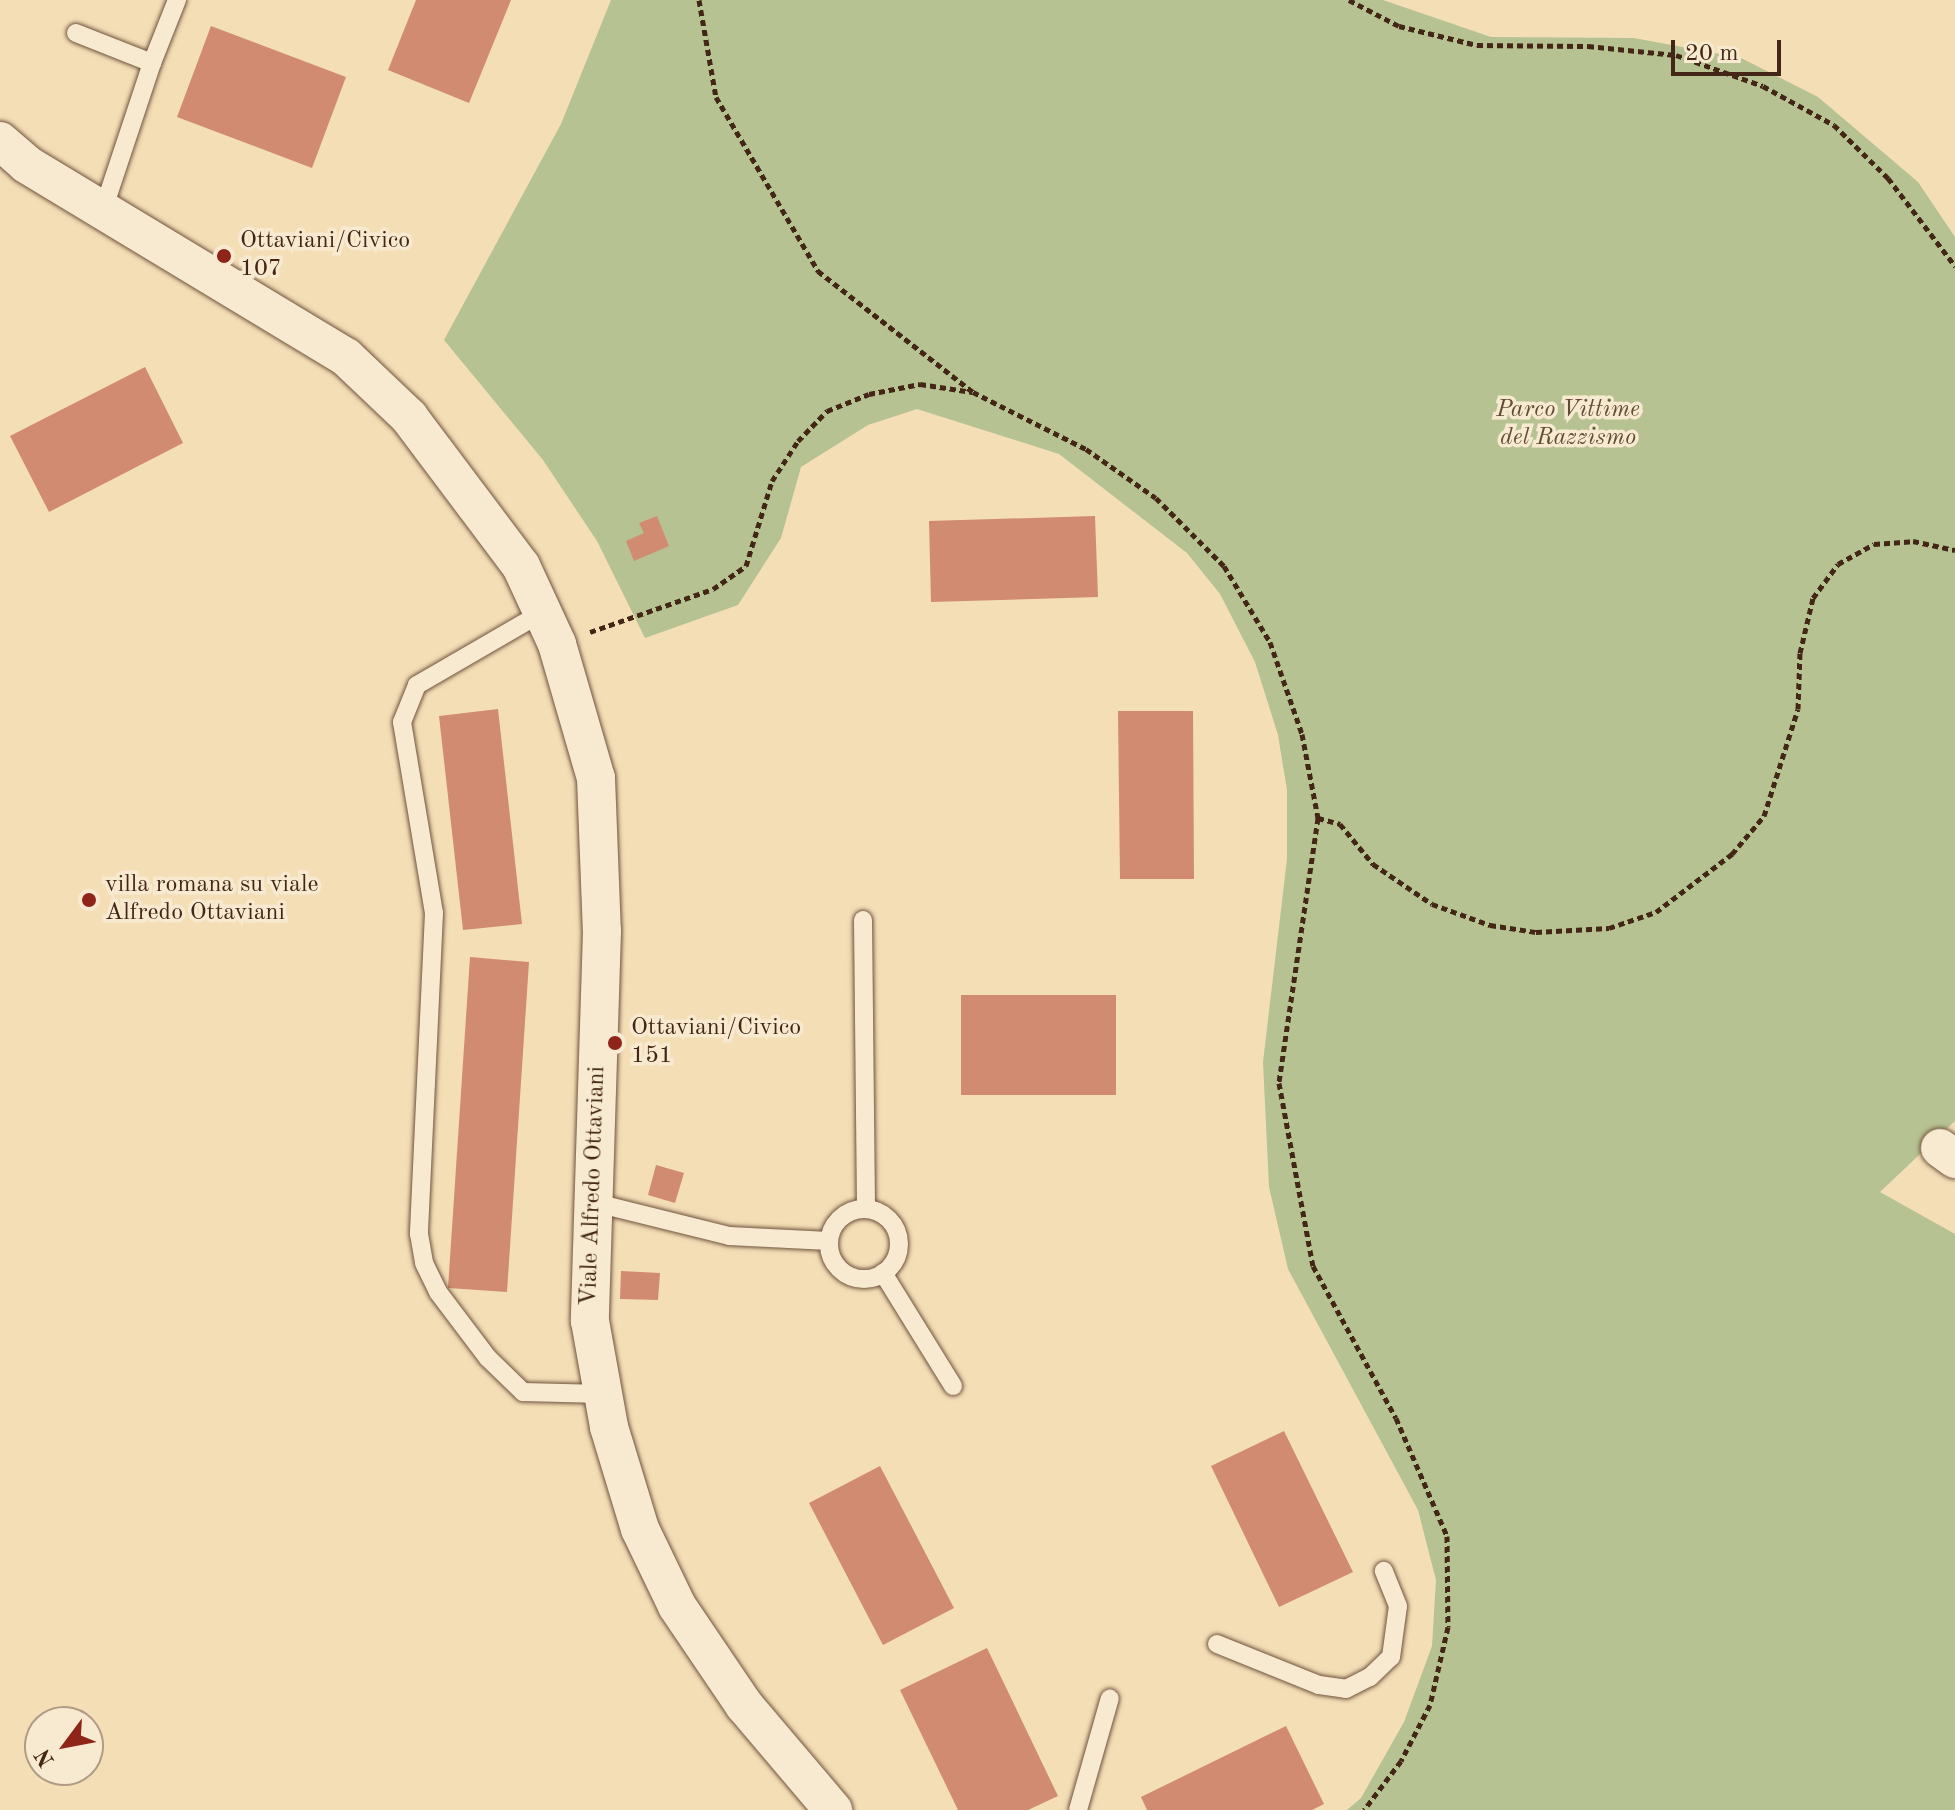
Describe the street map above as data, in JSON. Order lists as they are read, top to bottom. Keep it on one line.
{"streets":{"street":["Viale Alfredo Ottaviani"]},"parks":["Parco Vittime del Razzismo"],"places":["Ottaviani/Civico 107","villa romana su viale Alfredo Ottaviani","Ottaviani/Civico 151"],"scale_bar":"20 m","north":"bottom left"}
